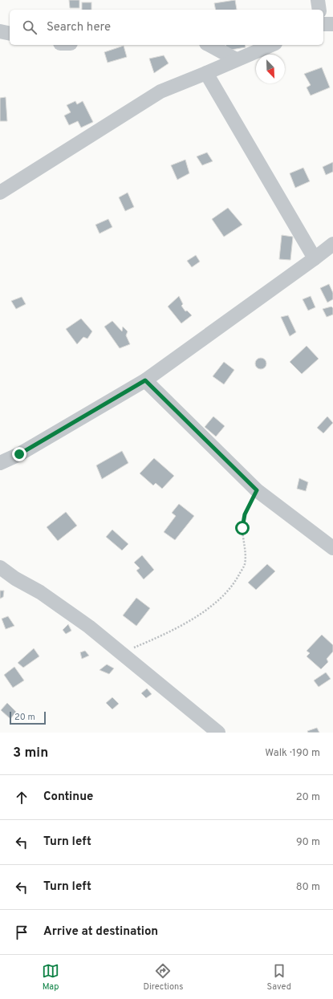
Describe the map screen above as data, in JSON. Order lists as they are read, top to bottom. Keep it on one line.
{"scale_bar":"20 m","north":"bottom right","page":{"search":"Search here","scale":"20 m","heading":["3 min","Walk · 190 m"],"list":[["Continue","20 m"],["Turn left","90 m"],["Turn left","80 m"],"Arrive at destination"],"nav":["Map","Directions","Saved"]}}
